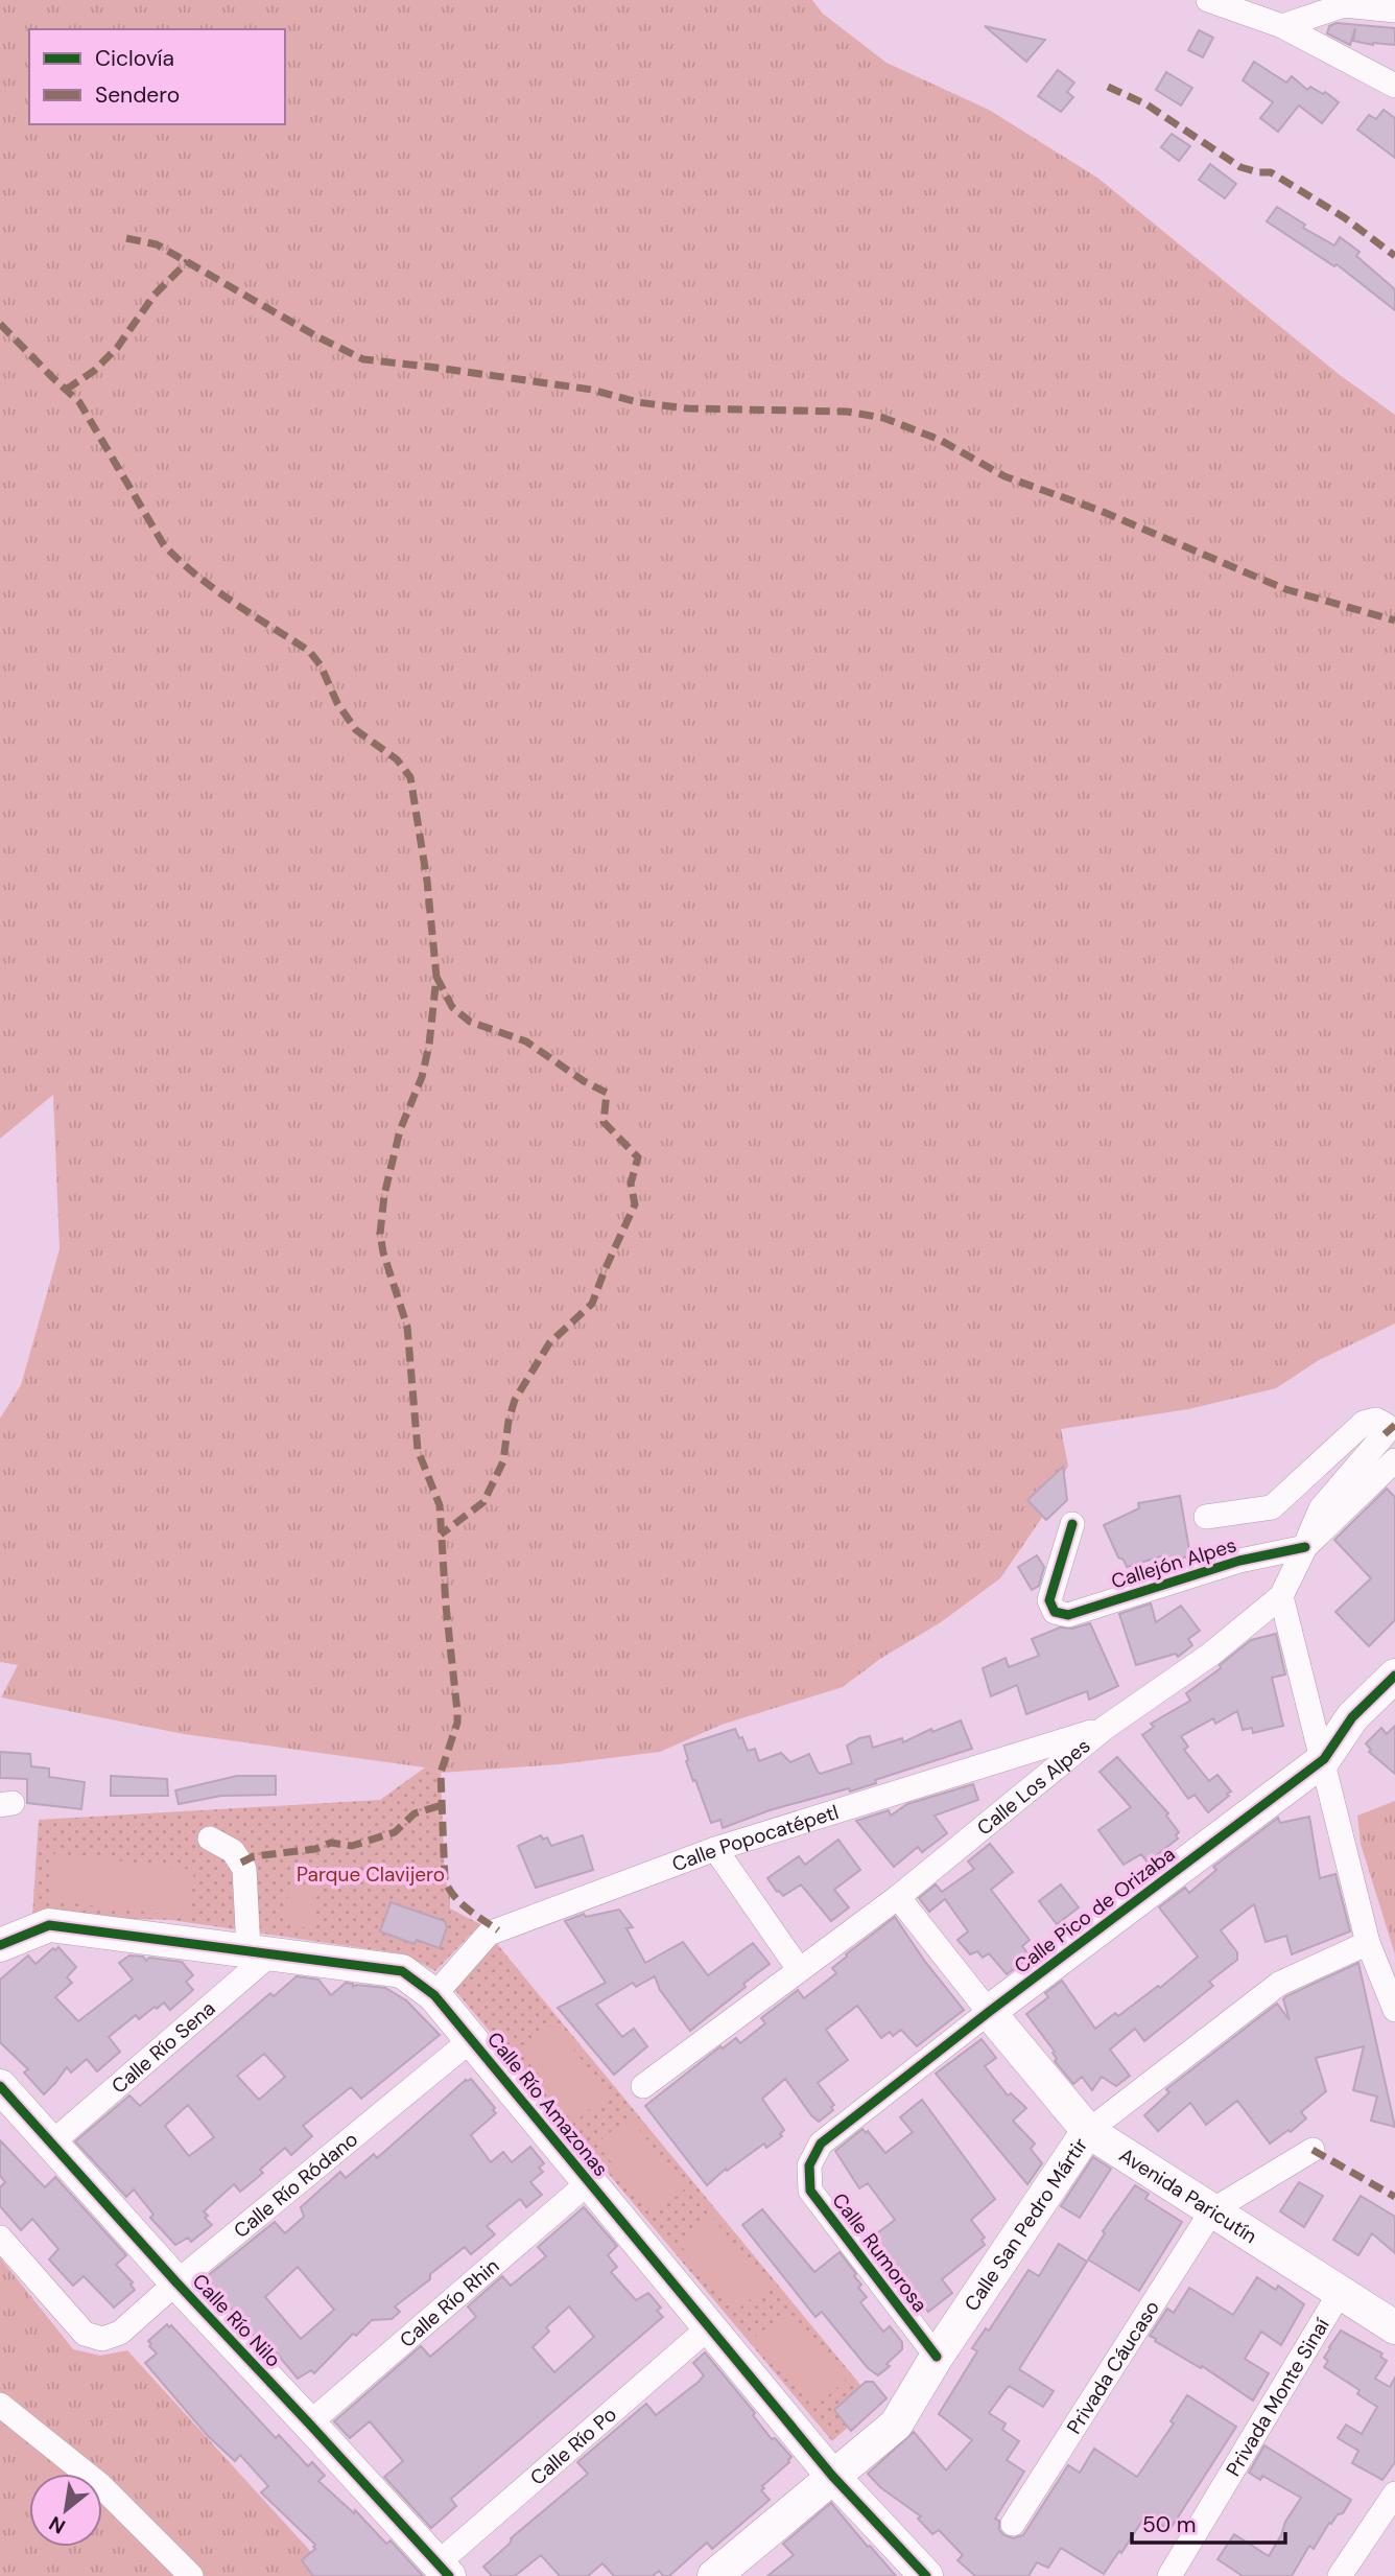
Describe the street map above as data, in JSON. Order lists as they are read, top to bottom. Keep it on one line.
{"streets":{"street":["Callejón Alpes","Calle Los Alpes","Calle Popocatépetl","Calle Pico de Orizaba","Calle Río Sena","Calle Río Amazonas","Calle Río Ródano","Avenida Paricutín","Calle San Pedro Mártir","Calle Rumorosa","Calle Río Rhin","Calle Río Nilo","Privada Cáucaso","Privada Monte Sinaí","Calle Río Po"]},"crossings":[["Callejón Alpes","Calle Los Alpes"],["Calle Los Alpes","Calle Popocatépetl"],["Calle Los Alpes","Avenida Paricutín"],["Calle Popocatépetl","Calle Río Amazonas"],["Calle Pico de Orizaba","Avenida Paricutín"],["Calle Pico de Orizaba","Calle Rumorosa"],["Calle Río Sena","Calle Río Amazonas"],["Calle Río Sena","Calle Río Nilo"],["Calle Río Amazonas","Calle Río Ródano"],["Calle Río Amazonas","Calle San Pedro Mártir"],["Calle Río Amazonas","Calle Río Rhin"],["Calle Río Amazonas","Calle Río Po"],["Calle Río Ródano","Calle Río Nilo"],["Avenida Paricutín","Calle San Pedro Mártir"],["Avenida Paricutín","Privada Cáucaso"],["Avenida Paricutín","Privada Monte Sinaí"],["Calle San Pedro Mártir","Calle Rumorosa"],["Calle Río Rhin","Calle Río Nilo"],["Calle Río Nilo","Calle Río Po"]],"parks":["Parque Clavijero"],"legend":["Ciclovía","Sendero"],"scale_bar":"50 m","north":"bottom left"}
